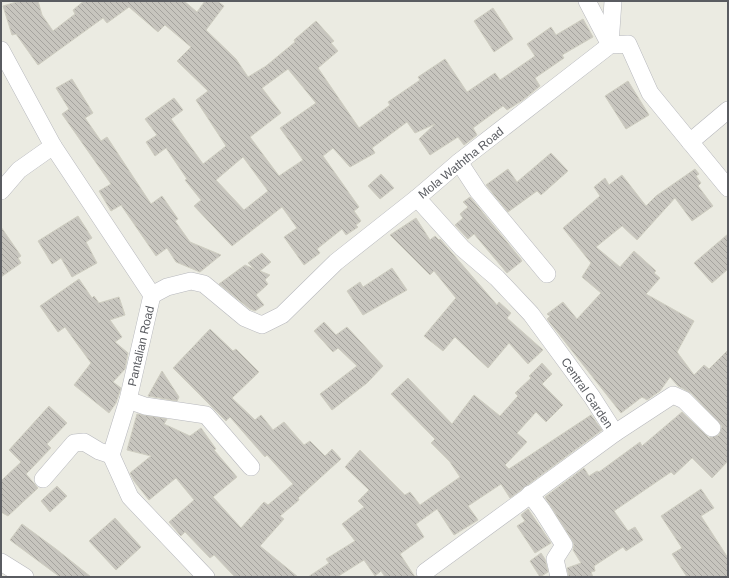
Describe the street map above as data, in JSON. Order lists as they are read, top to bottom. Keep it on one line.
{"streets":{"street":["Mola Waththa Road","Pantalian Road","Central Garden"]},"crossings":[["Mola Waththa Road","Pantalian Road"],["Mola Waththa Road","Central Garden"]]}
